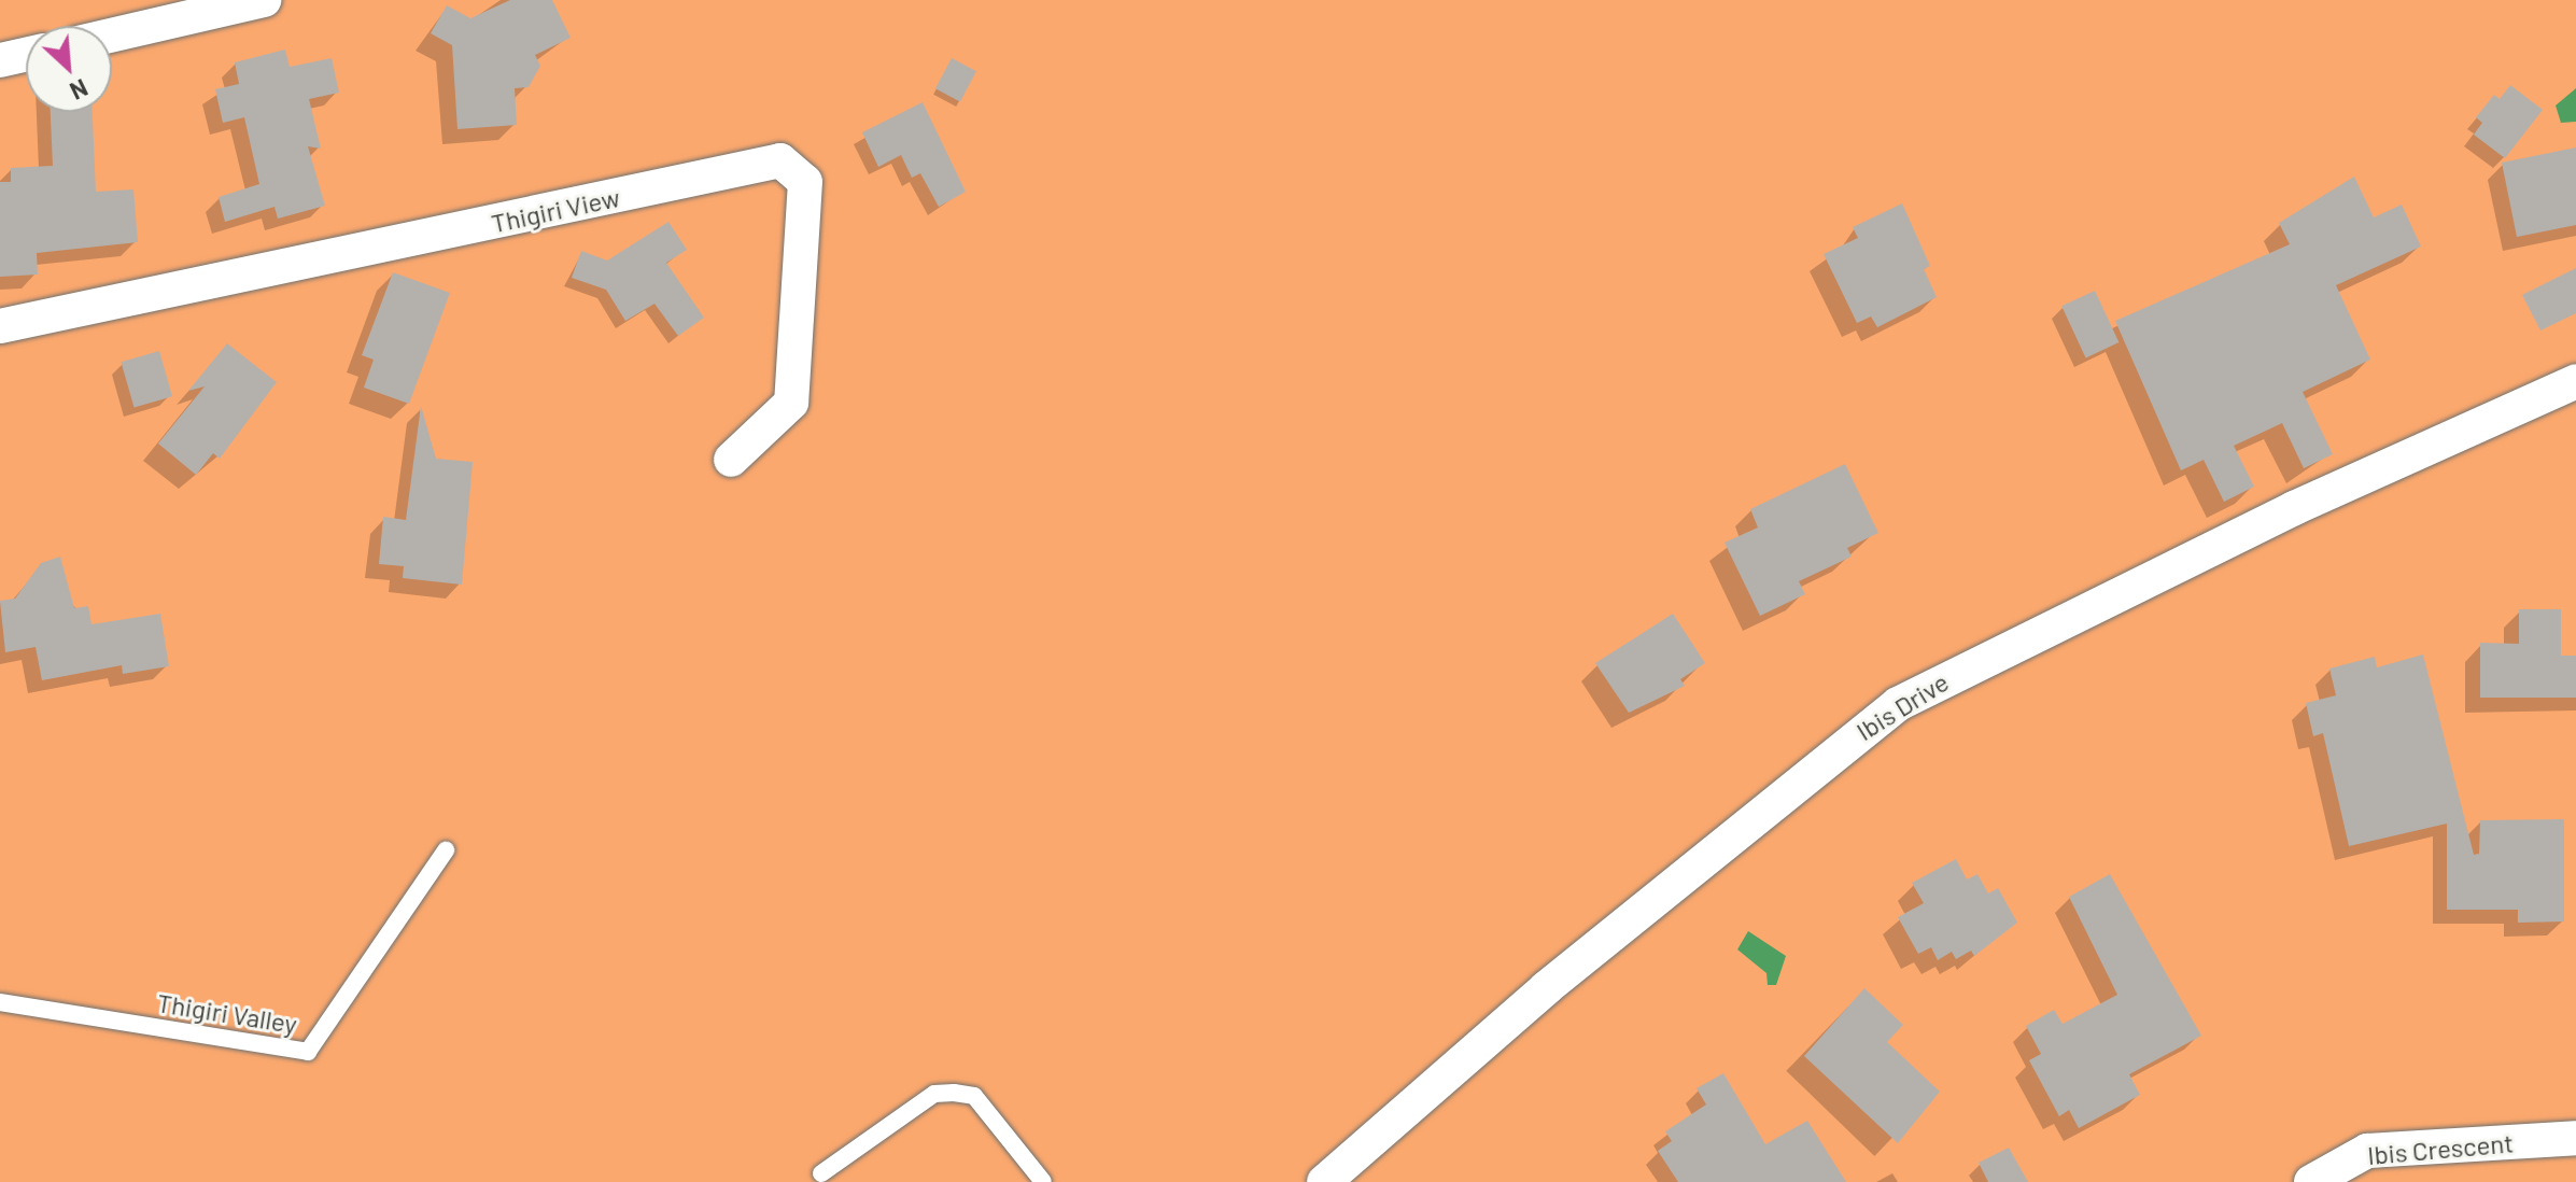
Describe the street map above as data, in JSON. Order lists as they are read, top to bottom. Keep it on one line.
{"streets":{"street":["Thigiri View","Ibis Drive","Ibis Crescent"],"lane":["Thigiri Valley"]},"north":"bottom right"}
